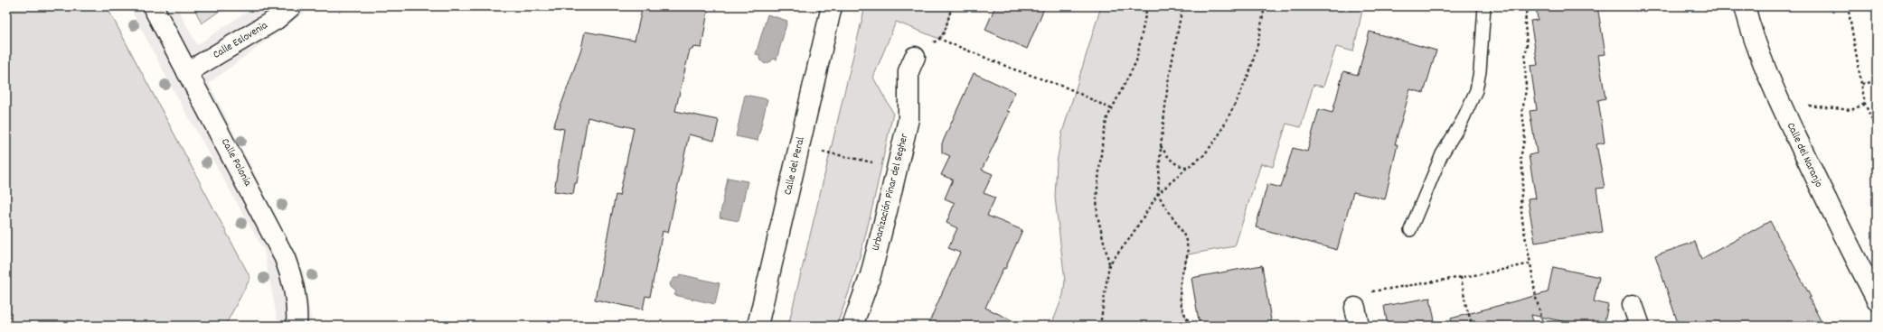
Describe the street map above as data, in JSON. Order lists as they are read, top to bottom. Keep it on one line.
{"streets":{"street":["Calle Eslovenia","Calle del Naranjo","Calle Polonia","Calle del Peral","Urbanización Pinar del Segher"]},"crossings":[["Calle Eslovenia","Calle Polonia"]]}
